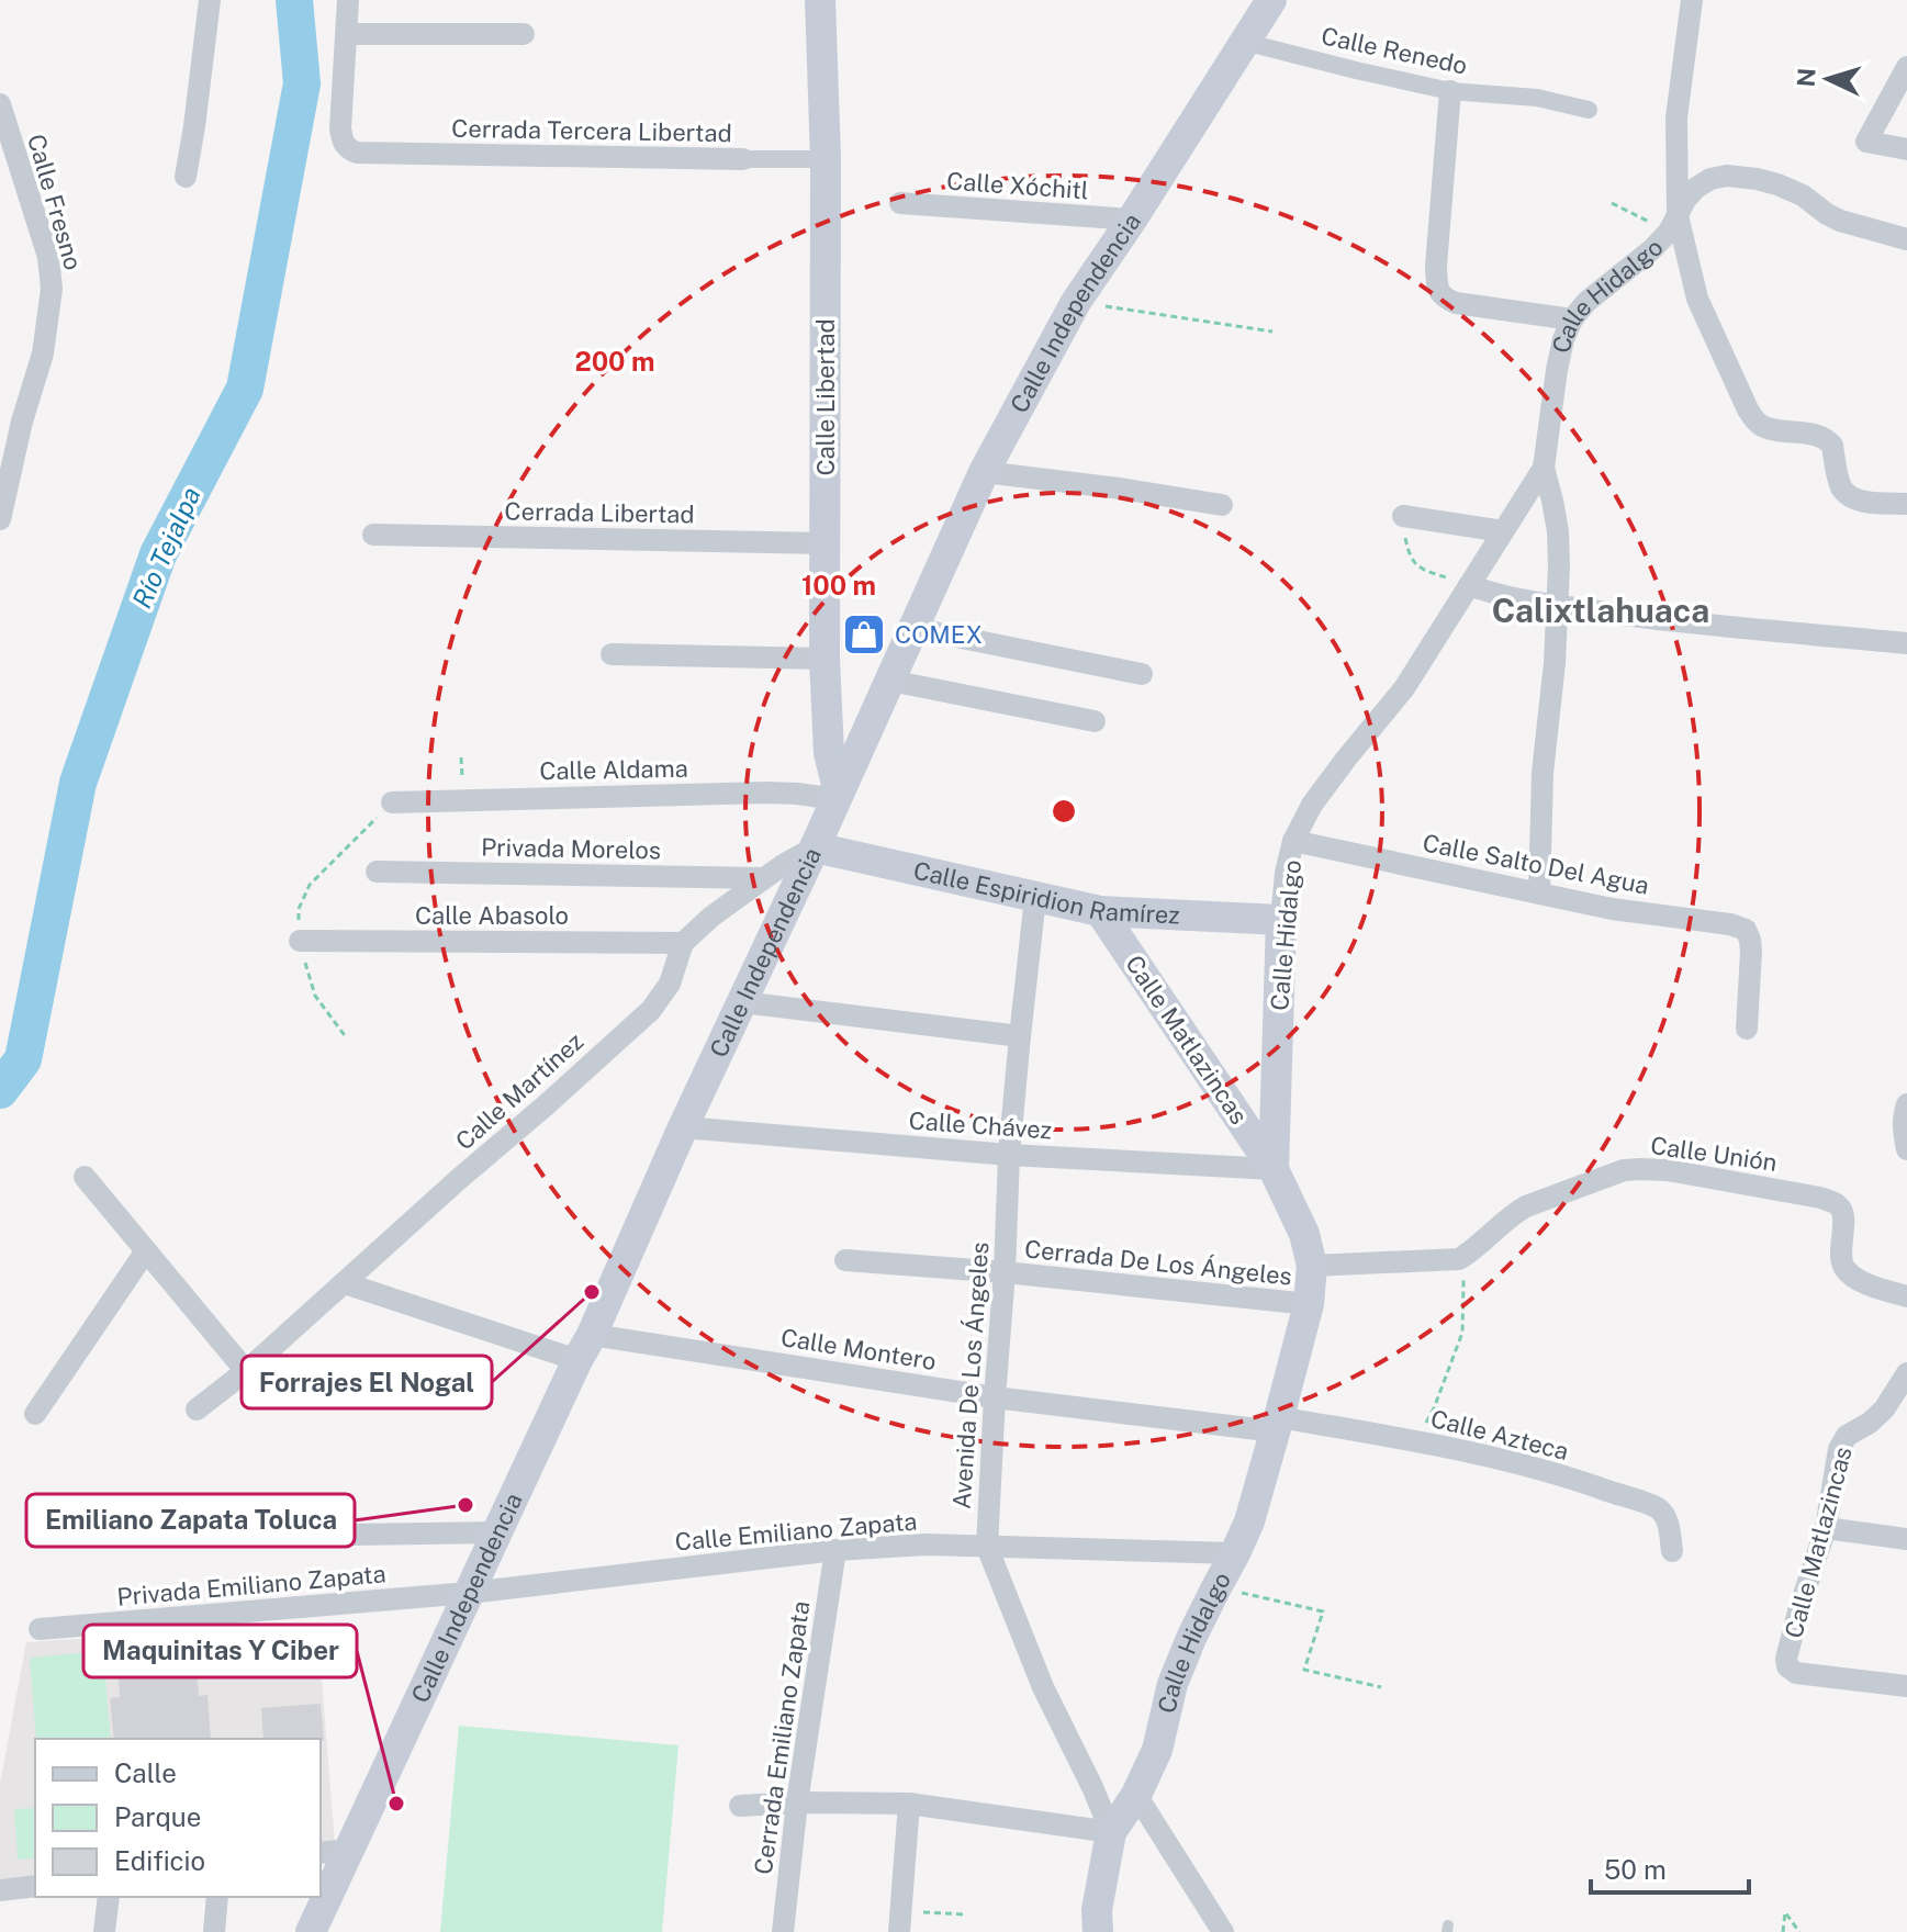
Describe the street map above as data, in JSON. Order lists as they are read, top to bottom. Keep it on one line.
{"streets":{"main road":["Calle Hidalgo","Calle Independencia","Calle Libertad","Calle Espiridion Ramírez","Calle Matlazincas"],"street":["Calle Renedo","Cerrada Tercera Libertad","Calle Xóchitl","Calle Fresno","Cerrada Libertad","Calle Aldama","Privada Morelos","Calle Salto Del Agua","Calle Abasolo","Calle Martínez","Calle Chávez","Calle Unión","Cerrada De Los Ángeles","Calle Montero","Avenida De Los Ángeles","Calle Azteca","Calle Emiliano Zapata","Privada Emiliano Zapata","Cerrada Emiliano Zapata"]},"crossings":[["Calle Renedo","Calle Independencia"],["Cerrada Tercera Libertad","Calle Libertad"],["Calle Xóchitl","Calle Independencia"],["Calle Hidalgo","Calle Salto Del Agua"],["Calle Hidalgo","Calle Espiridion Ramírez"],["Calle Hidalgo","Calle Matlazincas"],["Calle Hidalgo","Calle Chávez"],["Calle Hidalgo","Cerrada De Los Ángeles"],["Calle Hidalgo","Calle Montero"],["Calle Hidalgo","Avenida De Los Ángeles"],["Calle Hidalgo","Calle Azteca"],["Calle Hidalgo","Calle Emiliano Zapata"],["Calle Independencia","Calle Libertad"],["Calle Independencia","Calle Aldama"],["Calle Independencia","Calle Espiridion Ramírez"],["Calle Independencia","Calle Martínez"],["Calle Independencia","Calle Chávez"],["Calle Independencia","Calle Montero"],["Calle Independencia","Calle Emiliano Zapata"],["Calle Independencia","Privada Emiliano Zapata"],["Calle Libertad","Cerrada Libertad"],["Calle Libertad","Calle Aldama"],["Privada Morelos","Calle Martínez"],["Calle Espiridion Ramírez","Calle Matlazincas"],["Calle Espiridion Ramírez","Calle Martínez"],["Calle Espiridion Ramírez","Avenida De Los Ángeles"],["Calle Abasolo","Calle Martínez"],["Calle Matlazincas","Calle Chávez"],["Calle Martínez","Calle Montero"],["Calle Chávez","Avenida De Los Ángeles"],["Cerrada De Los Ángeles","Avenida De Los Ángeles"],["Calle Montero","Avenida De Los Ángeles"],["Calle Montero","Calle Azteca"],["Avenida De Los Ángeles","Calle Emiliano Zapata"],["Calle Emiliano Zapata","Privada Emiliano Zapata"],["Calle Emiliano Zapata","Cerrada Emiliano Zapata"]],"districts":["Calixtlahuaca"],"water":["Río Tejalpa"],"places":{"shop":["COMEX"],"other":["Forrajes El Nogal","Emiliano Zapata Toluca","Maquinitas Y Ciber"]},"legend":["Calle","Parque","Edificio"],"scale_bar":"50 m","north":"left","rings":["200 m","100 m"]}
